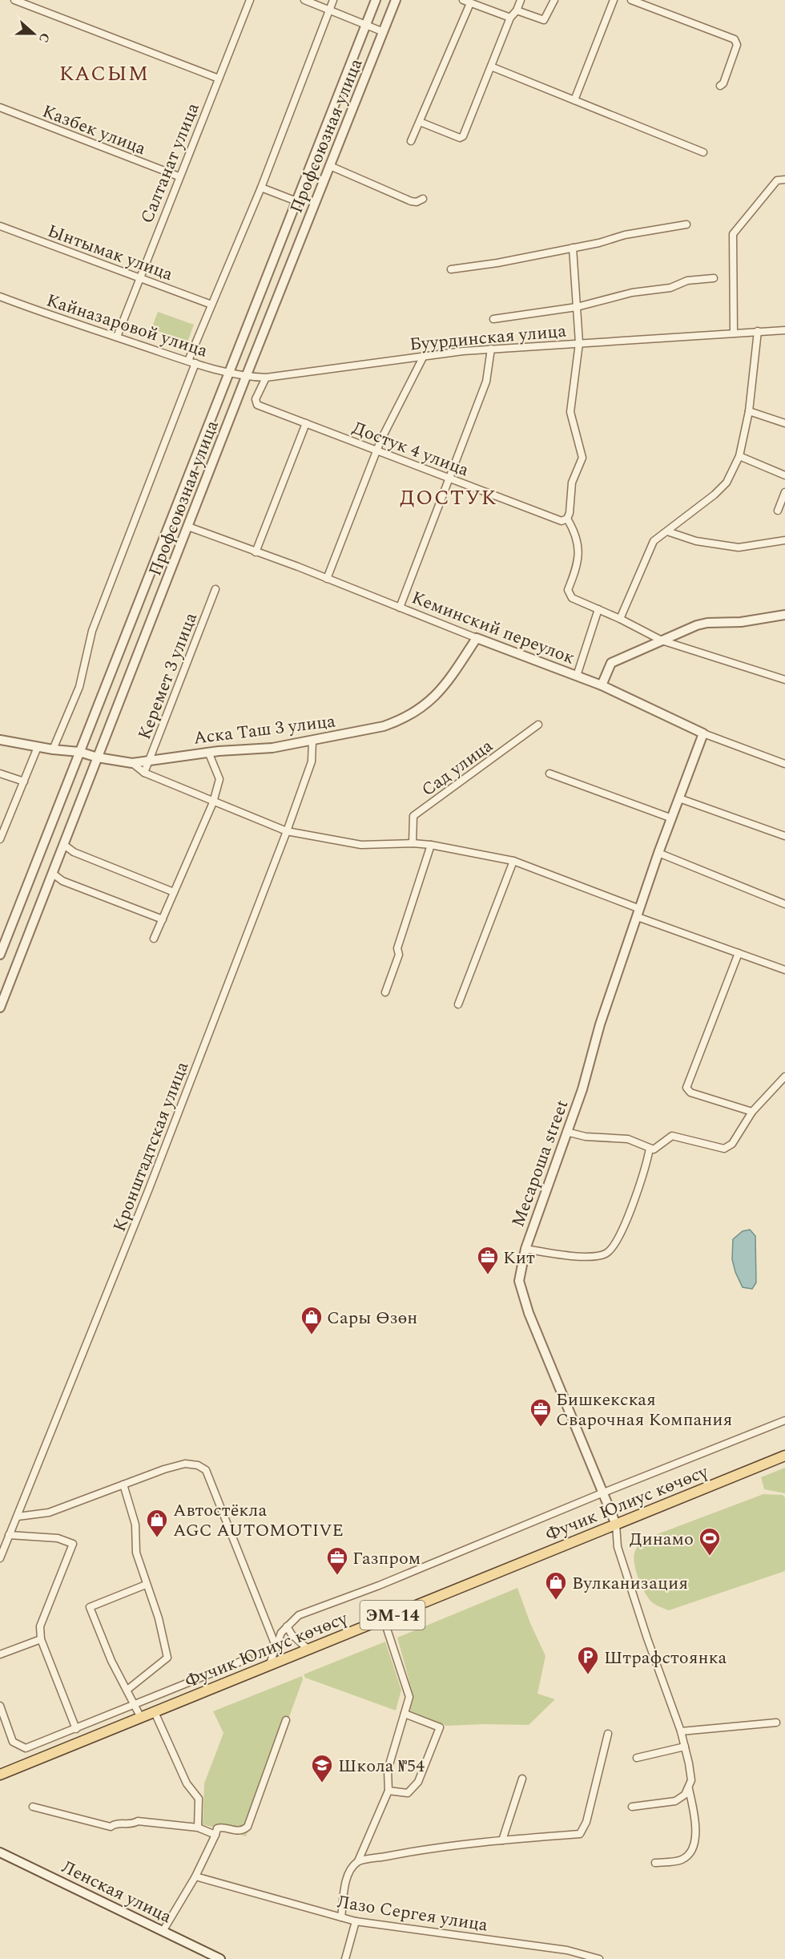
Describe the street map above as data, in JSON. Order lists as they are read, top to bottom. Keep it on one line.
{"streets":{"main road":["Фучик Юлиус көчөсү","ЭМ-14"],"street":["Казбек улица","Профсоюзная улица","Салтанат улица","Ынтымак улица","Кайназаровой улица","Буурдинская улица","Достук 4 улица","Кеминский переулок","Керемет 3 улица","Аска Таш 3 улица","Сад улица","Кронштадтская улица","Месароша street","Ленская улица","Лазо Сергея улица"]},"crossings":[["Казбек улица","Салтанат улица"],["Профсоюзная улица","Кайназаровой улица"],["Профсоюзная улица","Буурдинская улица"],["Профсоюзная улица","Кеминский переулок"],["Профсоюзная улица","Аска Таш 3 улица"],["Салтанат улица","Ынтымак улица"],["Салтанат улица","Кайназаровой улица"],["Кайназаровой улица","Буурдинская улица"],["Буурдинская улица","Достук 4 улица"],["Кеминский переулок","Аска Таш 3 улица"],["Кеминский переулок","Месароша street"],["Керемет 3 улица","Аска Таш 3 улица"],["Аска Таш 3 улица","Кронштадтская улица"],["Месароша street","Фучик Юлиус көчөсү"]],"districts":["КАСЫМ","ДОСТУК"],"places":{"office":["Кит","Бишкекская Сварочная Компания","Газпром"],"shop":["Сары Өзөн","Автостёкла AGC AUTOMOTIVE","Вулканизация"],"sports":["Динамо"],"parking":["Штрафстоянка"],"school or university":["Школа №54"]},"north":"right"}
